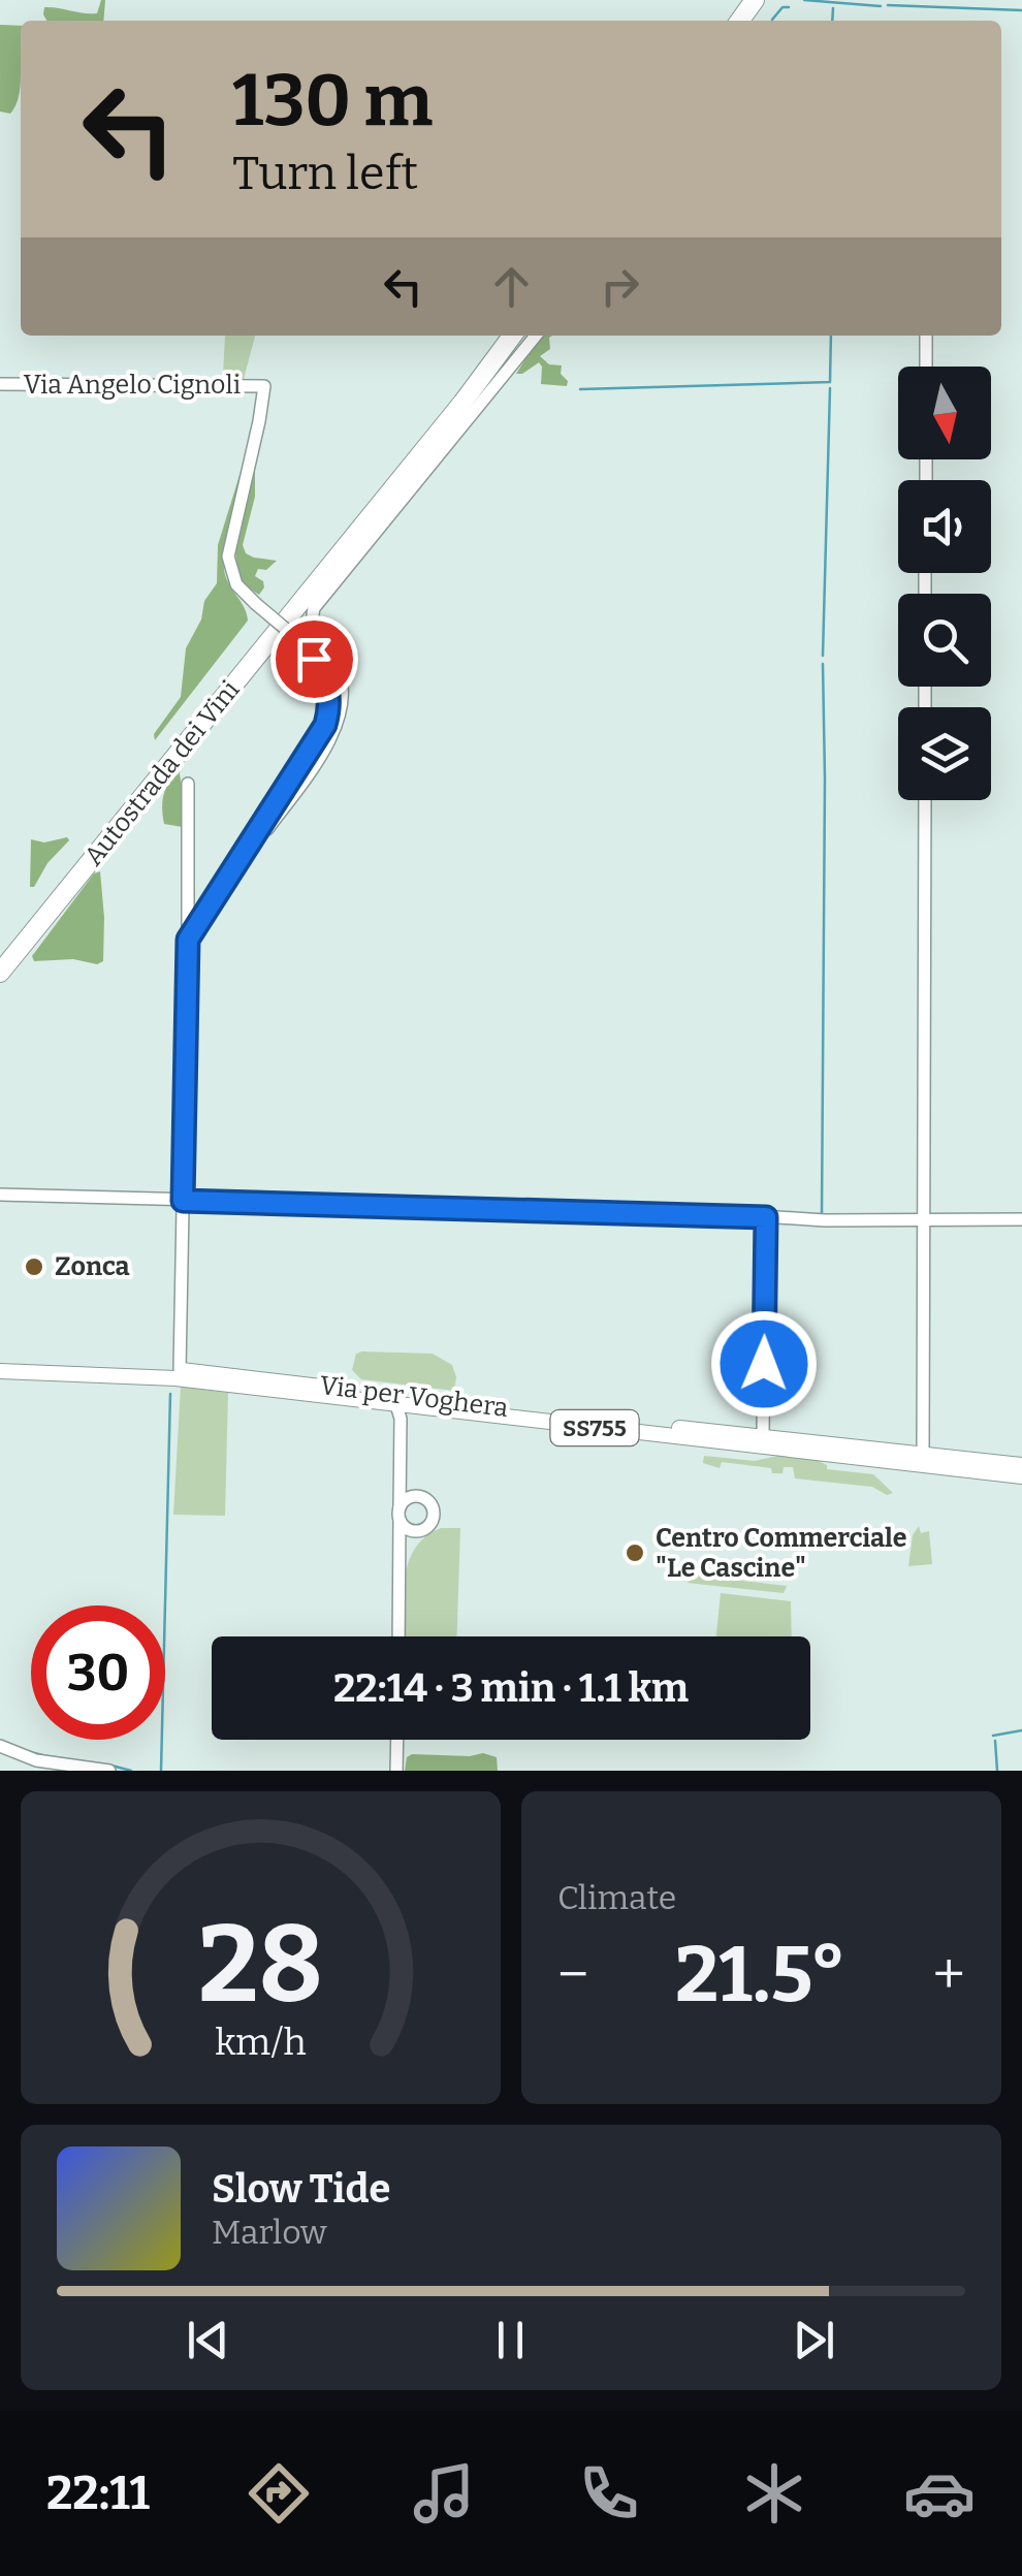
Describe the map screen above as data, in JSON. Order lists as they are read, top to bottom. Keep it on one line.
{"streets":{"highway":["Autostrada dei Vini"],"main road":["Via per Voghera","SS755"],"street":["Via Angelo Cignoli"]},"places":["Zonca","Centro Commerciale \"Le Cascine\""],"north":"bottom","page":{"turn":["130 m","Turn left"],"limit":"30","trip":"22:14 · 3 min · 1.1 km","tile":"Climate","heat":["−","21.5°","+"],"song":["Slow Tide","Marlow"],"tabs":"22:11","gauge":["28","km/h"]}}
